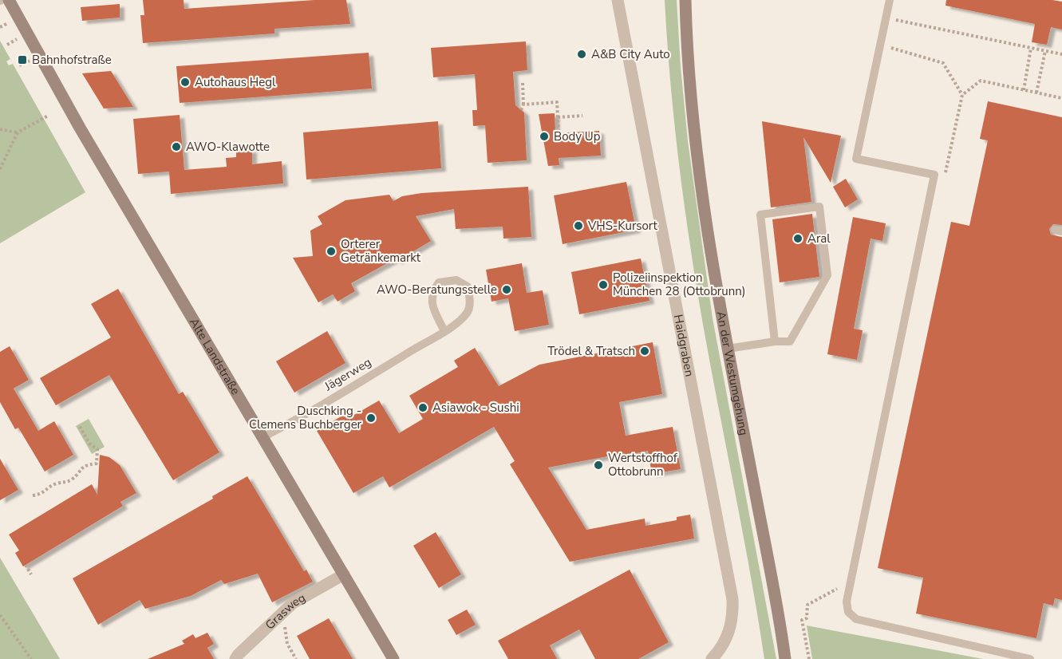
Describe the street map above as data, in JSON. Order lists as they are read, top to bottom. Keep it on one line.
{"streets":{"main road":["Alte Landstraße","An der Westumgehung"],"street":["Haidgraben","Grasweg"],"lane":["Jägerweg"]},"crossings":[["Alte Landstraße","Jägerweg"],["Alte Landstraße","Grasweg"]],"places":{"other":["A&B City Auto","Autohaus Hegl","Body Up","AWO-Klawotte","VHS-Kursort","Aral","Orterer Getränkemarkt","Polizeiinspektion München 28 (Ottobrunn)","AWO-Beratungsstelle","Trödel & Tratsch","Asiawok - Sushi","Duschking - Clemens Buchberger","Wertstoffhof Ottobrunn"],"transit":["Bahnhofstraße"]}}
